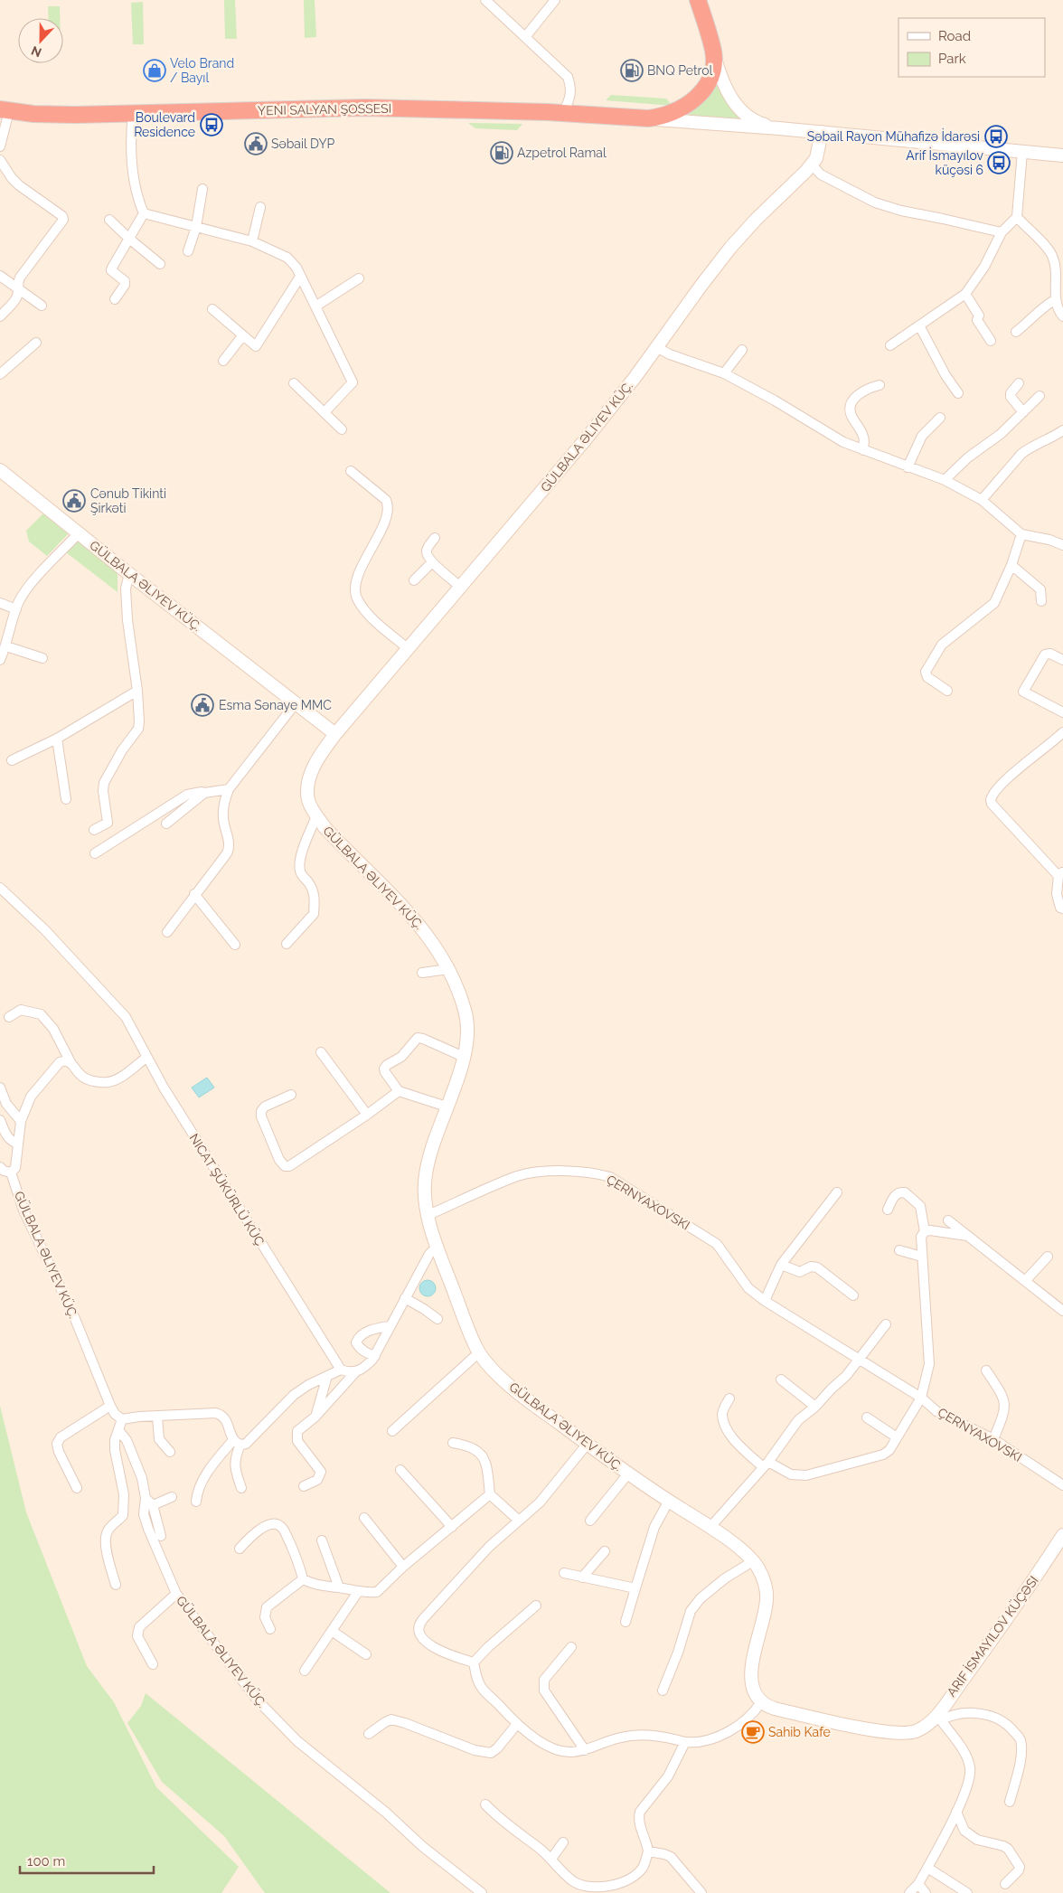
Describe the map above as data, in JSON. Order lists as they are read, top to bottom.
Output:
{
  "streets": {
    "highway": ["YENI SALYAN ŞOSSESI"],
    "street": ["GÜLBALA ƏLIYEV KÜÇ.", "NICAT ŞÜKÜRLÜ KÜÇ", "ÇERNYAXOVSKI"]
  },
  "crossings": [
    ["GÜLBALA ƏLIYEV KÜÇ.", "ÇERNYAXOVSKI"]
  ],
  "places": {
    "shop": ["Velo Brand / Bayıl"],
    "fuel station": ["BNQ Petrol", "Azpetrol Ramal"],
    "bus stop": ["Boulevard Residence", "Səbail Rayon Mühafizə İdarəsi", "Arif İsmayılov küçəsi 6"],
    "public building": ["Səbail DYP", "Cənub Tikinti Şirkəti", "Esma Sənaye MMC"],
    "cafe": ["Sahib Kafe"]
  },
  "legend": ["Road", "Park"],
  "scale_bar": "100 m",
  "north": "bottom"
}
